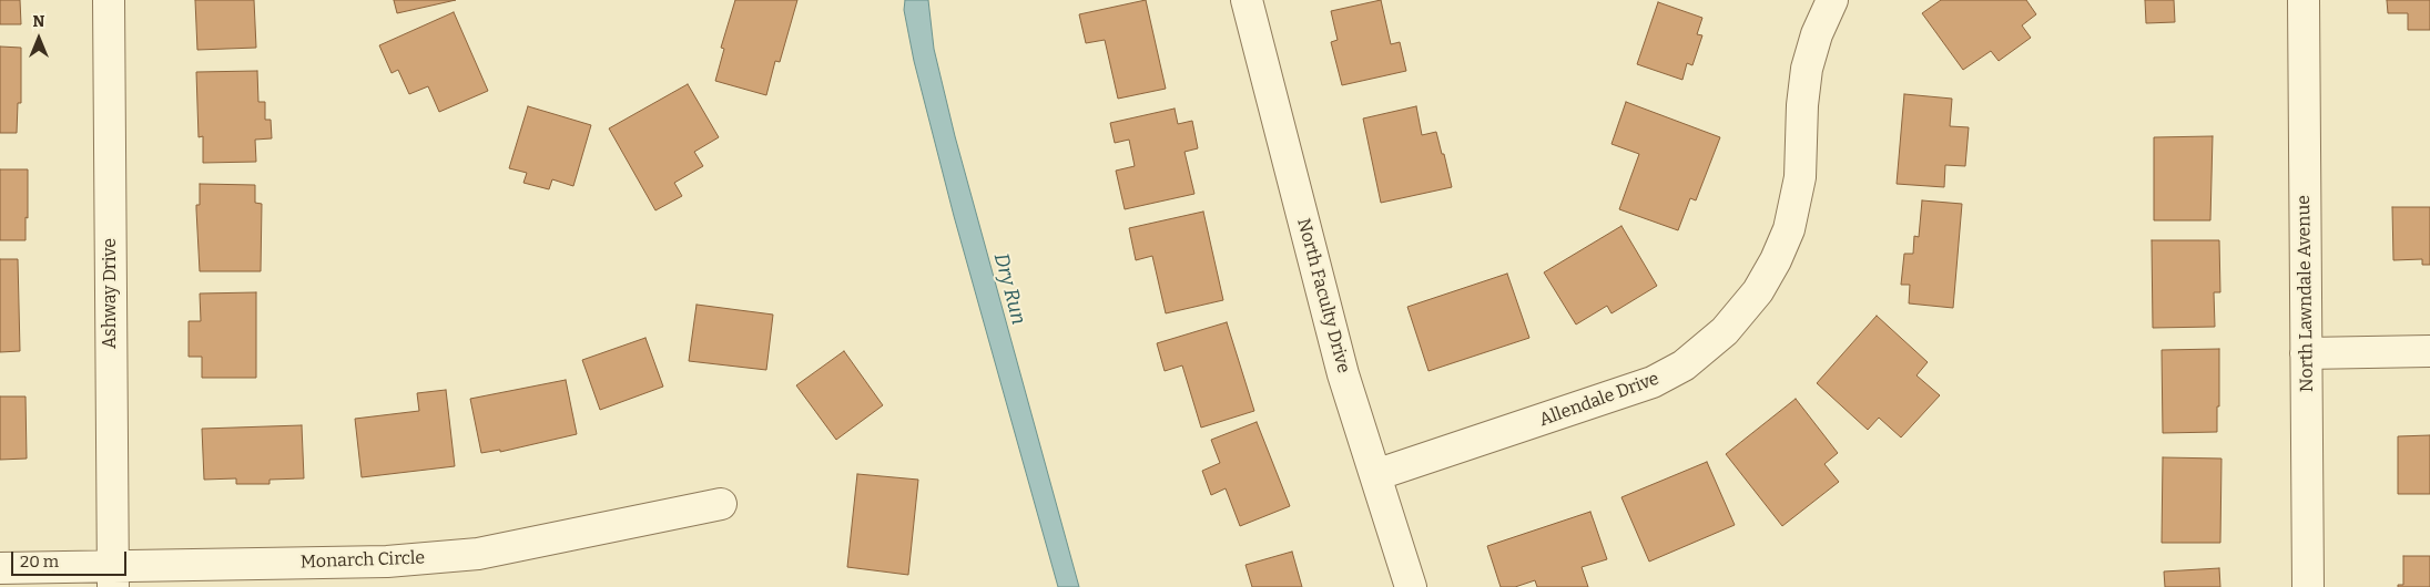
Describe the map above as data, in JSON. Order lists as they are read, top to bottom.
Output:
{
  "streets": {
    "street": [
      "Ashway Drive",
      "North Lawndale Avenue",
      "North Faculty Drive",
      "Allendale Drive",
      "Monarch Circle"
    ]
  },
  "crossings": [
    ["Ashway Drive", "Monarch Circle"],
    ["North Faculty Drive", "Allendale Drive"]
  ],
  "water": ["Dry Run"],
  "scale_bar": "20 m",
  "north": "top"
}
